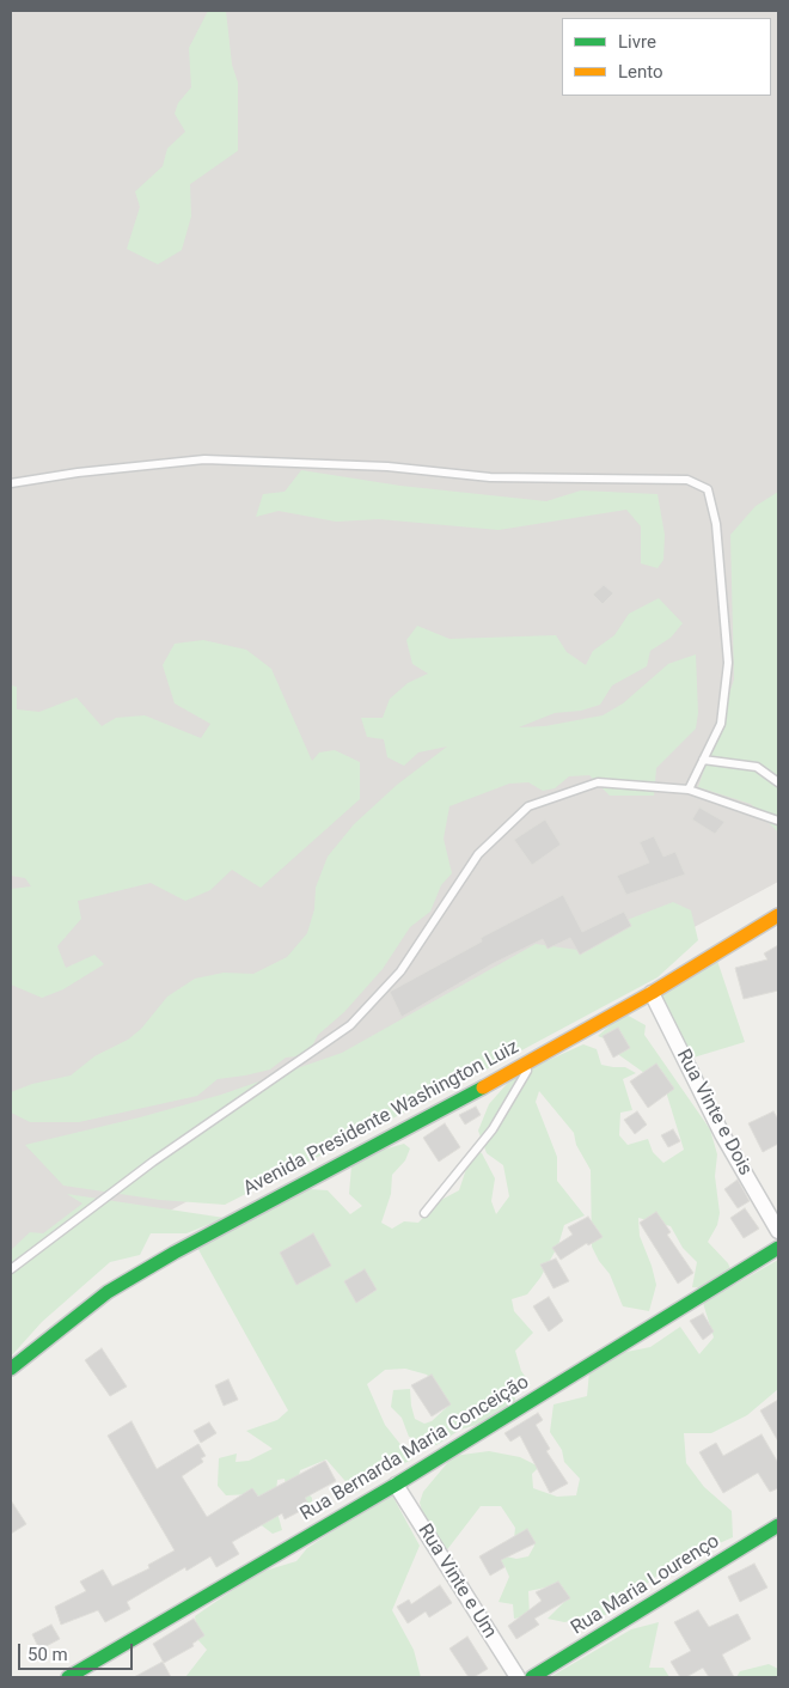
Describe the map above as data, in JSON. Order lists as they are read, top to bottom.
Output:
{
  "streets": {
    "street": [
      "Rua Vinte e Dois",
      "Avenida Presidente Washington Luiz",
      "Rua Bernarda Maria Conceição",
      "Rua Vinte e Um",
      "Rua Maria Lourenço"
    ]
  },
  "crossings": [
    ["Rua Vinte e Dois", "Avenida Presidente Washington Luiz"],
    ["Rua Bernarda Maria Conceição", "Rua Vinte e Um"]
  ],
  "legend": ["Livre", "Lento"],
  "scale_bar": "50 m"
}
